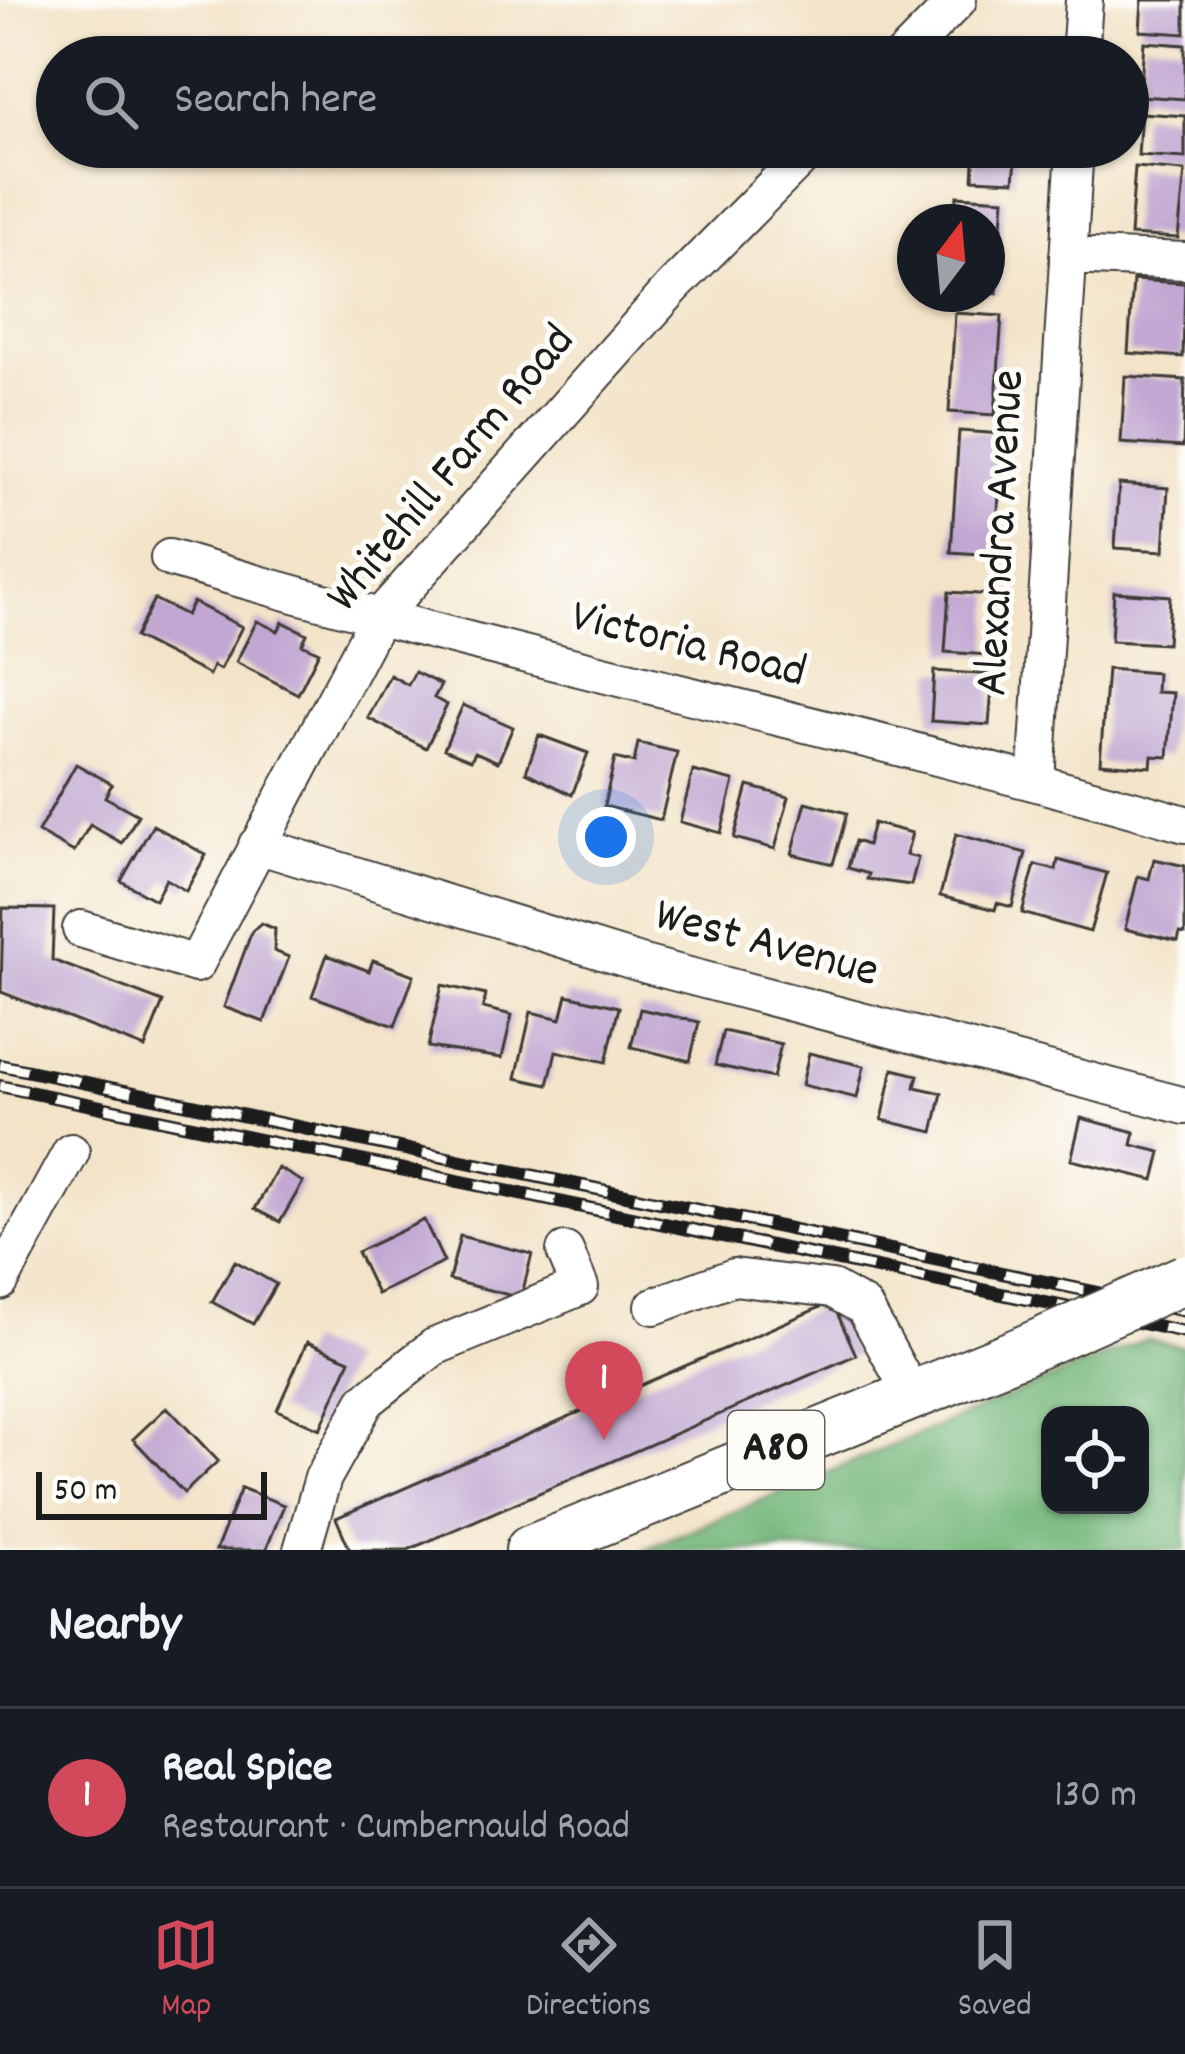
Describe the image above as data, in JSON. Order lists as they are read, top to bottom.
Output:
{
  "streets": {
    "main road": ["A80"],
    "street": [
      "Whitehill Farm Road",
      "Alexandra Avenue",
      "Victoria Road",
      "West Avenue"
    ]
  },
  "crossings": [
    ["Whitehill Farm Road", "Victoria Road"],
    ["Whitehill Farm Road", "West Avenue"],
    ["Alexandra Avenue", "Victoria Road"]
  ],
  "scale_bar": "50 m",
  "north": "top",
  "page": {
    "search": "Search here",
    "pins": "1",
    "scale": "50 m",
    "heading": "Nearby",
    "list": [
      {
        "mark": "1",
        "name": "Real Spice",
        "note": "Restaurant · Cumbernauld Road",
        "value": "130 m"
      }
    ],
    "nav": ["Map", "Directions", "Saved"]
  }
}
